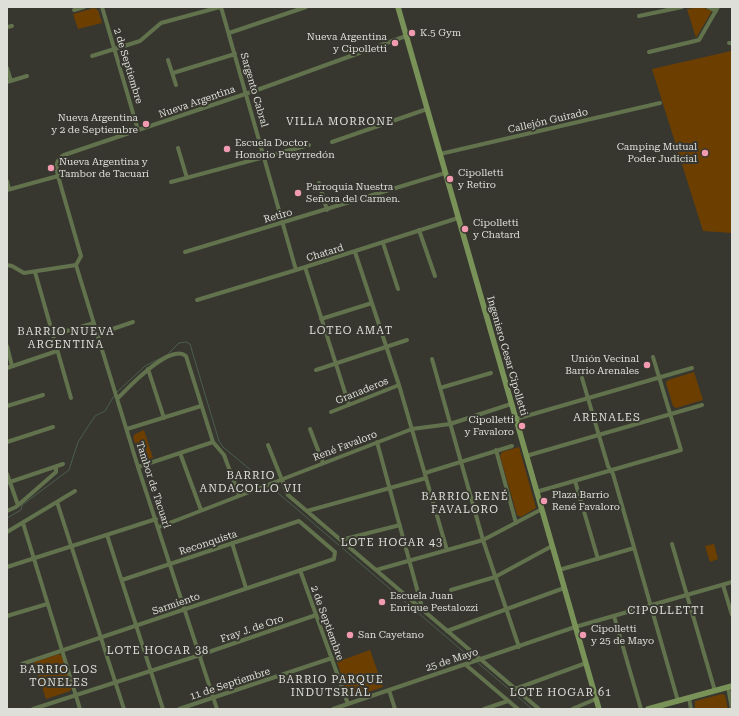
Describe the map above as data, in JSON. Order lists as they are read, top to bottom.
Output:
{
  "streets": {
    "street": [
      "2 de Septiembre",
      "Sargento Cabral",
      "Nueva Argentina",
      "Callejón Guirado",
      "Retiro",
      "Chatard",
      "Ingeniero Cesar Cipolletti",
      "Granaderos",
      "René Favaloro",
      "Tambor de Tacuarí",
      "Reconquista",
      "Sarmiento",
      "Fray J. de Oro",
      "25 de Mayo",
      "11 de Septiembre"
    ]
  },
  "crossings": [
    ["2 de Septiembre", "Nueva Argentina"],
    ["2 de Septiembre", "Sarmiento"],
    ["2 de Septiembre", "Fray J. de Oro"],
    ["2 de Septiembre", "25 de Mayo"],
    ["2 de Septiembre", "11 de Septiembre"],
    ["Sargento Cabral", "Nueva Argentina"],
    ["Sargento Cabral", "Retiro"],
    ["Sargento Cabral", "Chatard"],
    ["Nueva Argentina", "Ingeniero Cesar Cipolletti"],
    ["Callejón Guirado", "Ingeniero Cesar Cipolletti"],
    ["Retiro", "Ingeniero Cesar Cipolletti"],
    ["Chatard", "Ingeniero Cesar Cipolletti"],
    ["Ingeniero Cesar Cipolletti", "René Favaloro"],
    ["Ingeniero Cesar Cipolletti", "25 de Mayo"],
    ["René Favaloro", "Tambor de Tacuarí"],
    ["Tambor de Tacuarí", "Reconquista"],
    ["Tambor de Tacuarí", "Sarmiento"],
    ["Tambor de Tacuarí", "Fray J. de Oro"],
    ["Tambor de Tacuarí", "11 de Septiembre"],
    ["Reconquista", "Sarmiento"]
  ],
  "districts": [
    "VILLA MORRONE",
    "LOTEO AMAT",
    "BARRIO NUEVA ARGENTINA",
    "ARENALES",
    "BARRIO ANDACOLLO VII",
    "BARRIO RENÉ FAVALORO",
    "LOTE HOGAR 43",
    "CIPOLLETTI",
    "LOTE HOGAR 38",
    "BARRIO LOS TONELES",
    "BARRIO PARQUE INDUTSRIAL",
    "LOTE HOGAR 61"
  ],
  "places": [
    "K.5 Gym",
    "Nueva Argentina y Cipolletti",
    "Nueva Argentina y 2 de Septiembre",
    "Escuela Doctor Honorio Pueyrredón",
    "Camping Mutual Poder Judicial",
    "Nueva Argentina y Tambor de Tacuarí",
    "Cipolletti y Retiro",
    "Parroquia Nuestra Señora del Carmen.",
    "Cipolletti y Chatard",
    "Unión Vecinal Barrio Arenales",
    "Cipolletti y Favaloro",
    "Plaza Barrio René Favaloro",
    "Escuela Juan Enrique Pestalozzi",
    "San Cayetano",
    "Cipolletti y 25 de Mayo"
  ]
}
